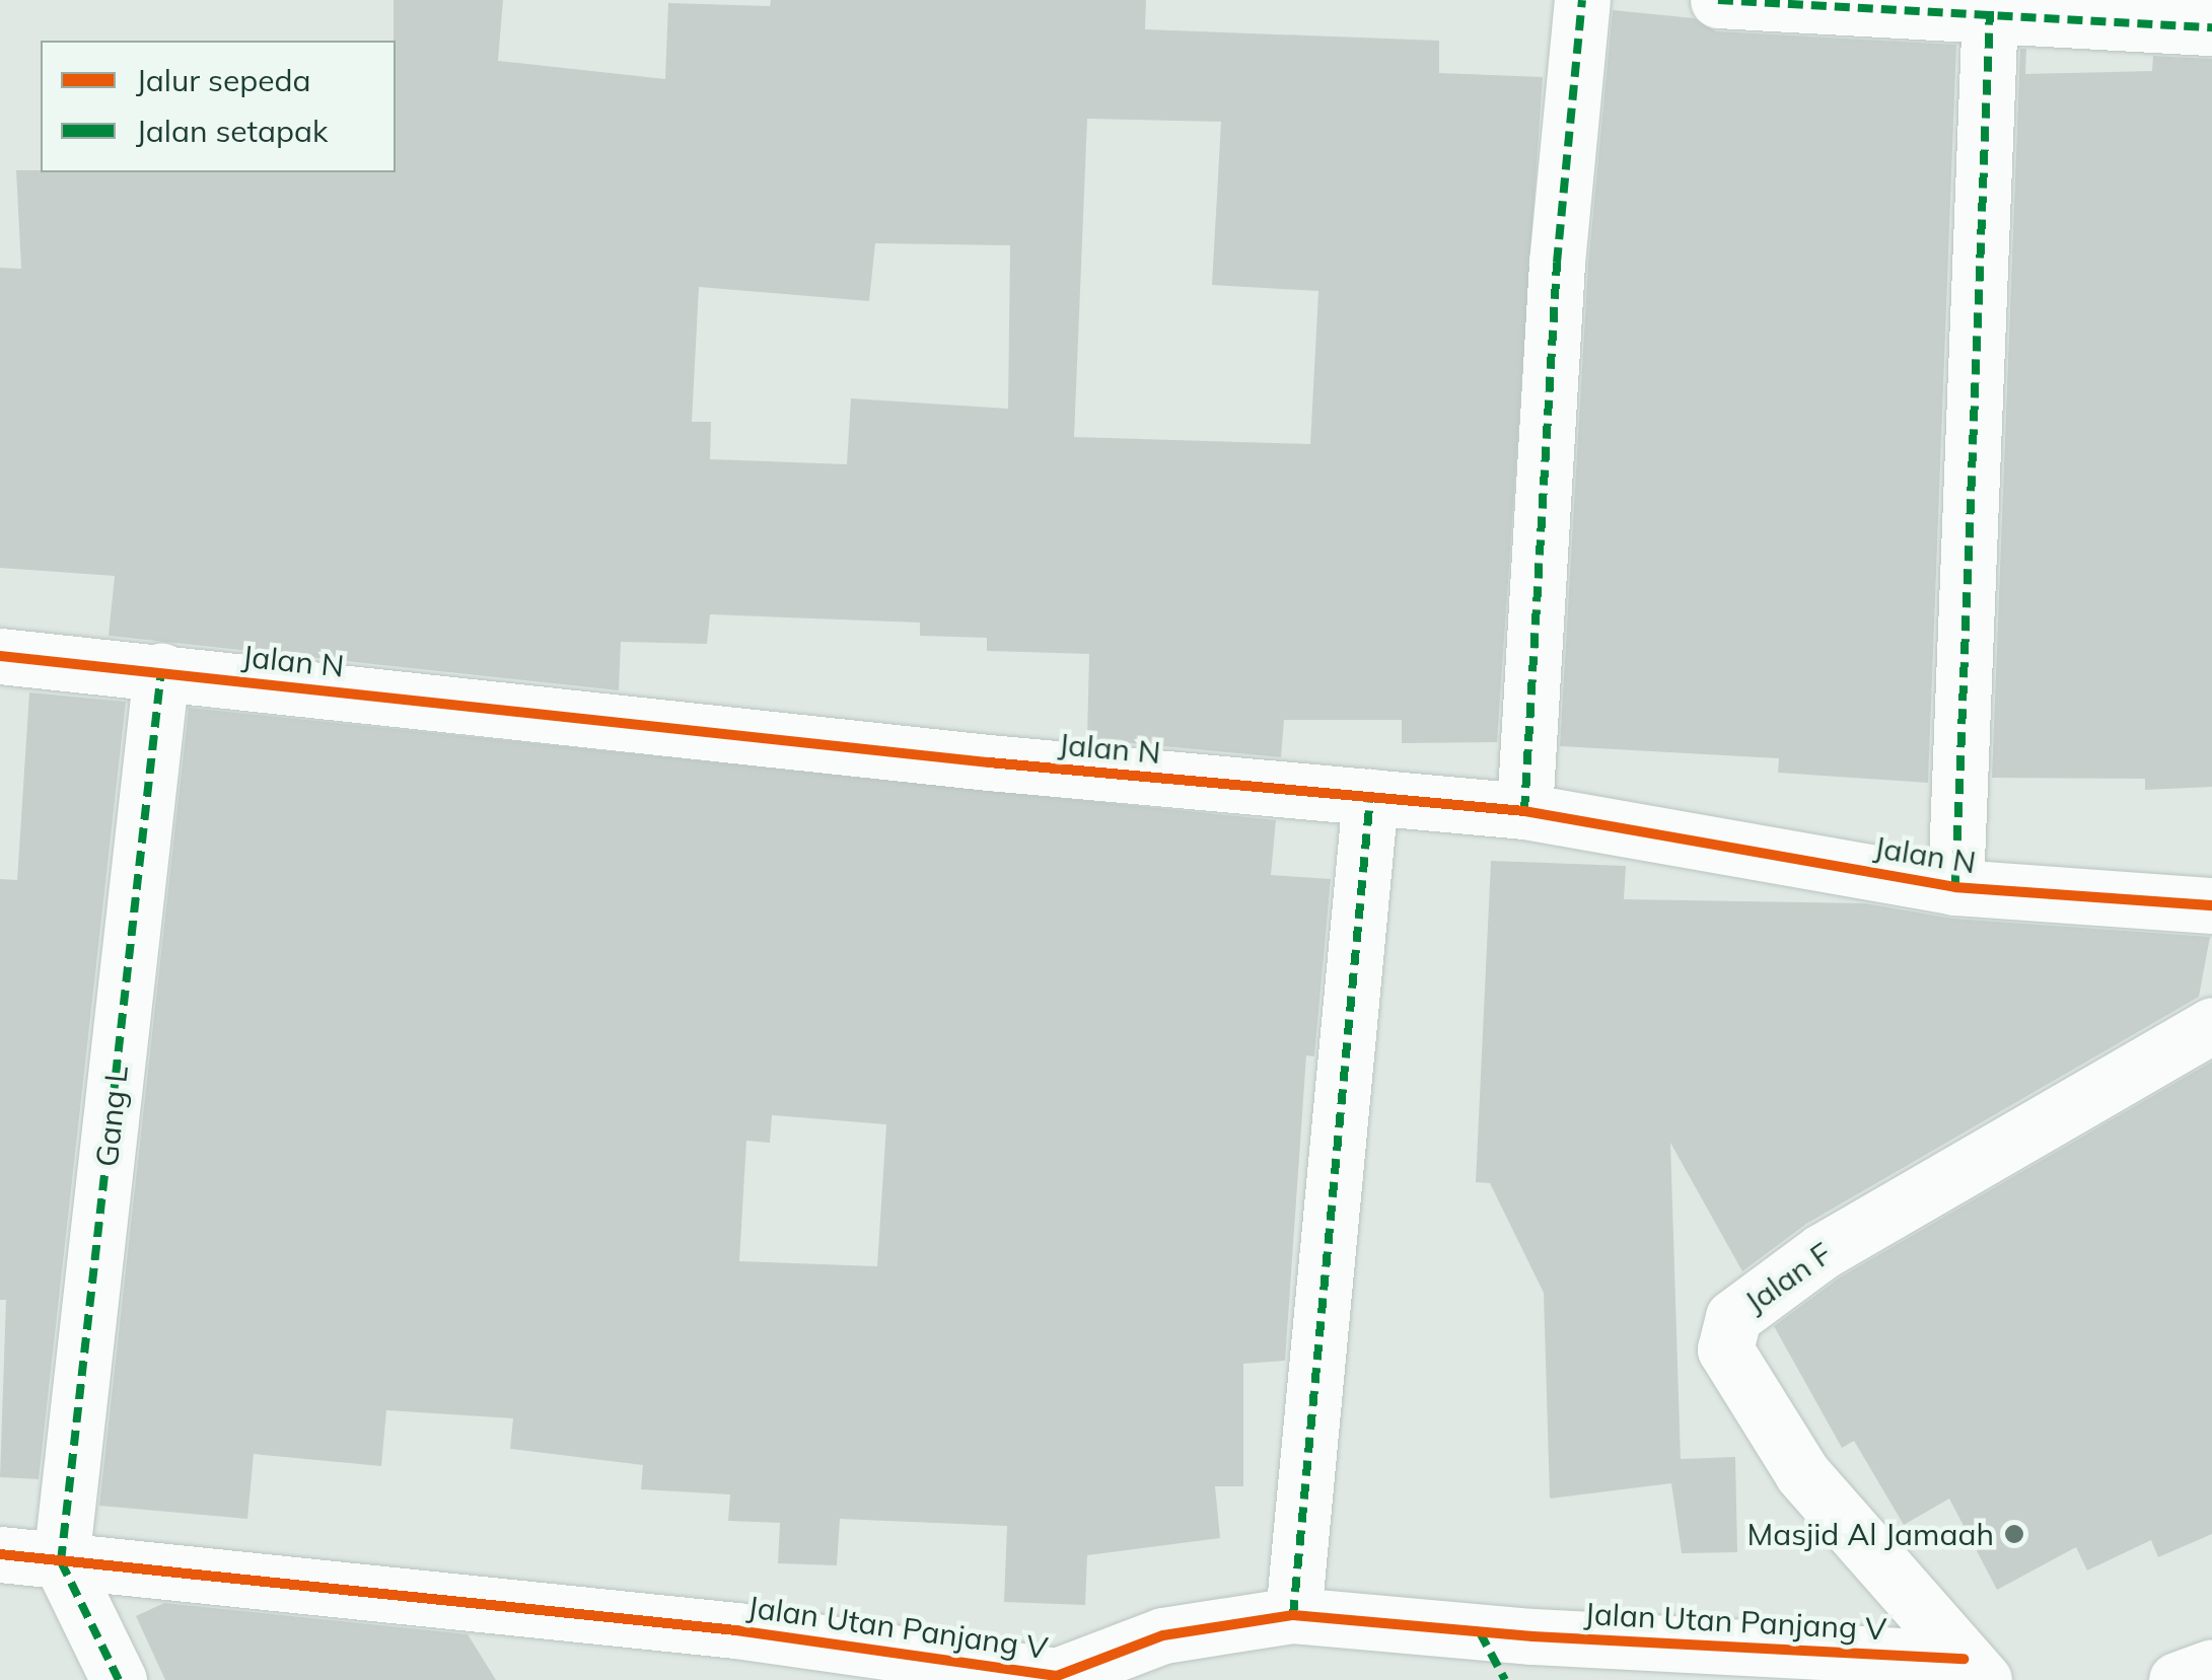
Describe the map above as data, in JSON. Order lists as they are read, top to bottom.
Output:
{
  "streets": {
    "street": [
      "Jalan N",
      "Gang L",
      "Jalan F",
      "Jalan Utan Panjang V"
    ]
  },
  "crossings": [
    ["Jalan N", "Gang L"],
    ["Gang L", "Jalan Utan Panjang V"],
    ["Jalan F", "Jalan Utan Panjang V"]
  ],
  "places": ["Masjid Al Jamaah"],
  "legend": ["Jalur sepeda", "Jalan setapak"]
}
